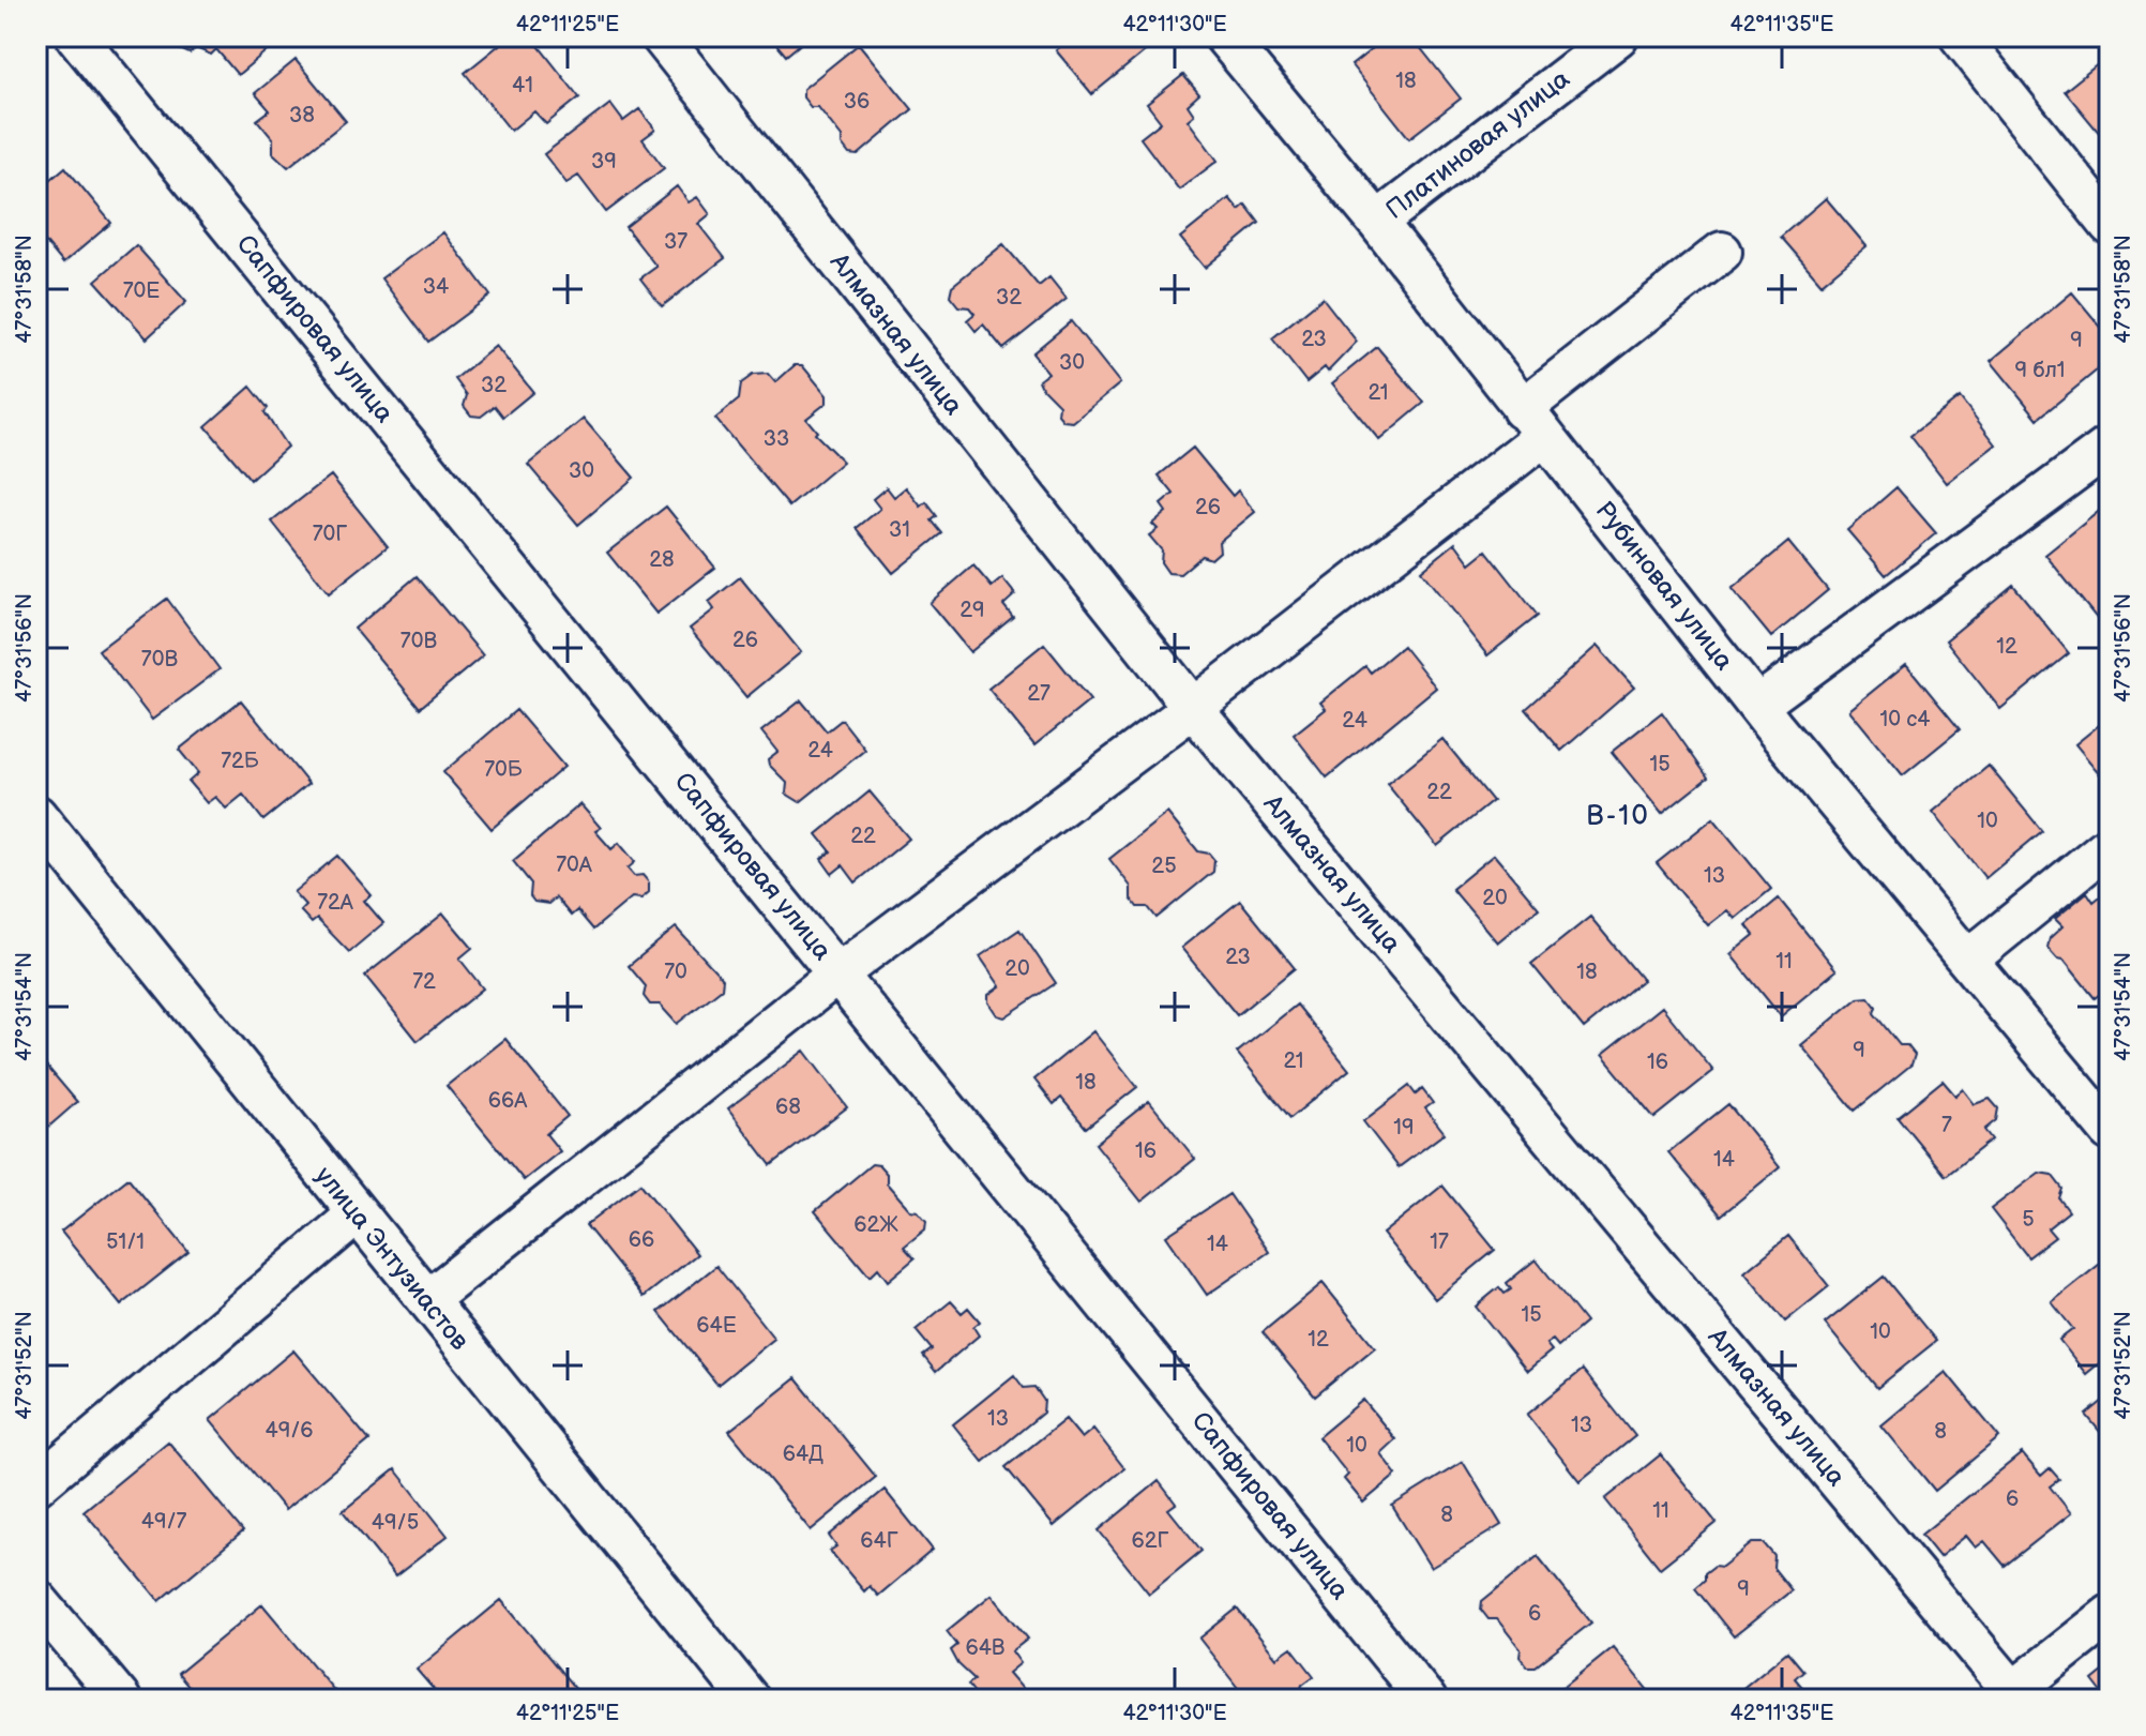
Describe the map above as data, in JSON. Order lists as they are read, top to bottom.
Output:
{
  "streets": {
    "street": [
      "Платиновая улица",
      "Сапфировая улица",
      "Алмазная улица",
      "Рубиновая улица",
      "улица Энтузиастов"
    ]
  },
  "crossings": [
    ["Платиновая улица", "Рубиновая улица"]
  ],
  "districts": ["В-10"],
  "house_numbers": [
    "18",
    "41",
    "36",
    "38",
    "39",
    "37",
    "34",
    "70Е",
    "32",
    "23",
    "9",
    "30",
    "9 бл1",
    "32",
    "21",
    "33",
    "30",
    "26",
    "31",
    "70Г",
    "28",
    "29",
    "26",
    "70В",
    "12",
    "70В",
    "27",
    "10 с4",
    "24",
    "24",
    "72Б",
    "15",
    "70Б",
    "22",
    "10",
    "22",
    "70А",
    "25",
    "13",
    "20",
    "72А",
    "23",
    "11",
    "20",
    "70",
    "18",
    "72",
    "9",
    "21",
    "16",
    "18",
    "66А",
    "68",
    "7",
    "19",
    "16",
    "14",
    "5",
    "62Ж",
    "66",
    "51/1",
    "17",
    "14",
    "15",
    "64Е",
    "10",
    "12",
    "13",
    "13",
    "49/6",
    "8",
    "10",
    "64Д",
    "6",
    "11",
    "8",
    "49/7",
    "49/5",
    "64Г",
    "62Г",
    "9",
    "6",
    "64В"
  ],
  "coordinates": [
    "42°11'25\"E",
    "42°11'30\"E",
    "42°11'35\"E",
    "47°31'58\"N",
    "47°31'56\"N",
    "47°31'54\"N",
    "47°31'52\"N"
  ]
}
